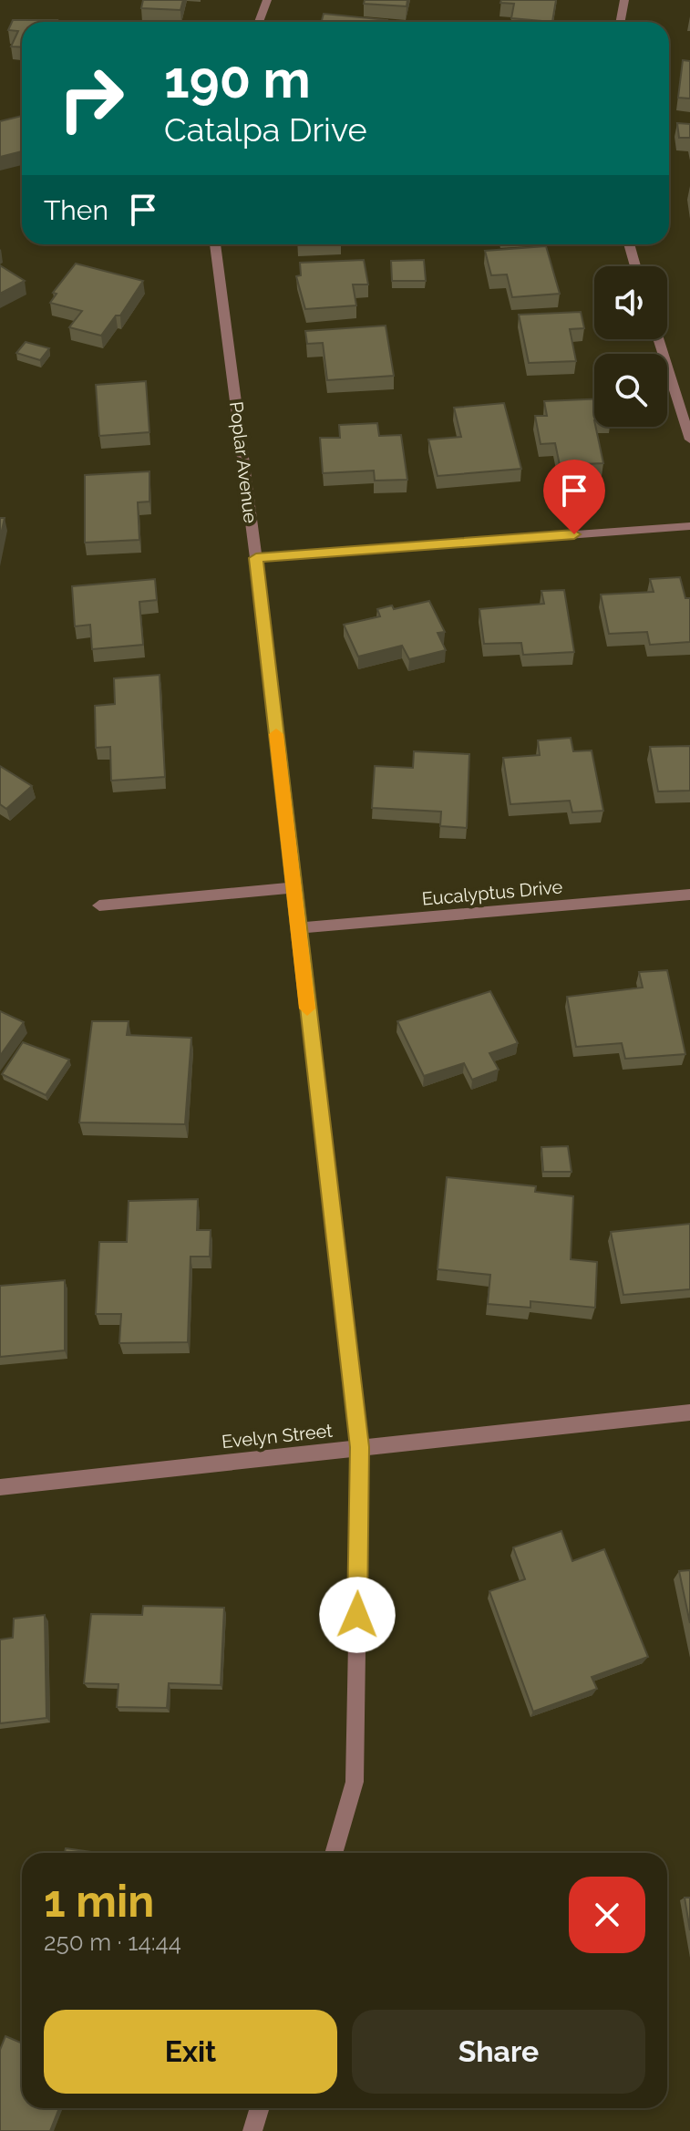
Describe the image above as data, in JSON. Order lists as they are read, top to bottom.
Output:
{
  "streets": {
    "street": ["Poplar Avenue", "Eucalyptus Drive", "Evelyn Street"]
  },
  "crossings": [
    ["Poplar Avenue", "Eucalyptus Drive"],
    ["Poplar Avenue", "Evelyn Street"]
  ],
  "page": {
    "turn": ["190 m", "Catalpa Drive"],
    "then": "Then",
    "heading": ["1 min", "250 m · 14:44"],
    "buttons": ["Exit", "Share"]
  }
}
